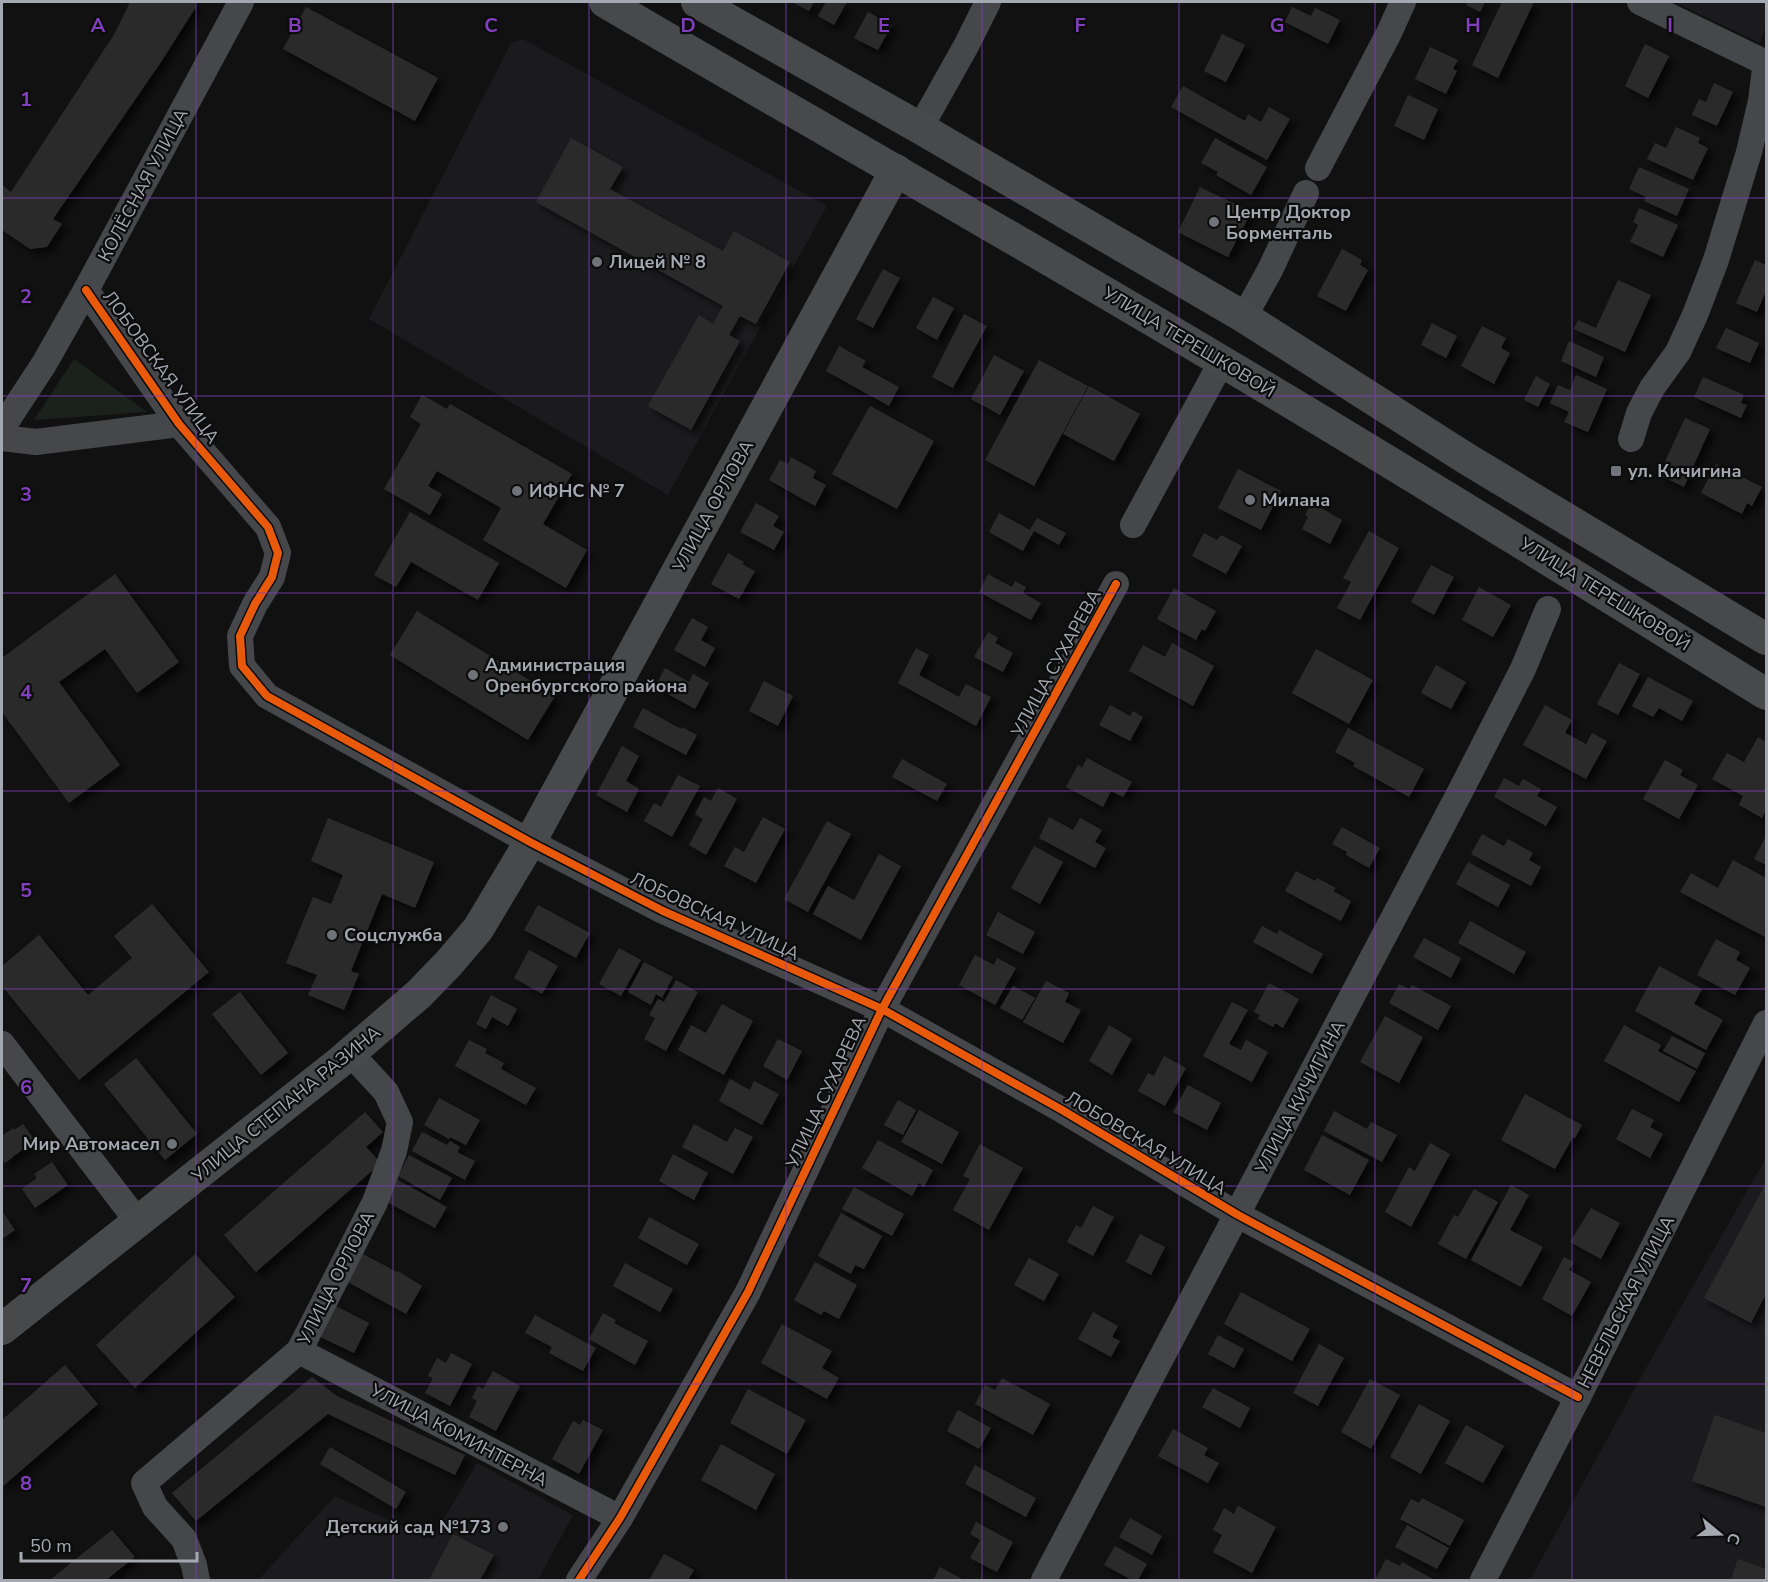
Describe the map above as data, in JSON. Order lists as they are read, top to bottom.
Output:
{
  "streets": {
    "main road": ["УЛИЦА ТЕРЕШКОВОЙ", "УЛИЦА ОРЛОВА", "УЛИЦА СТЕПАНА РАЗИНА"],
    "street": [
      "КОЛЁСНАЯ УЛИЦА",
      "ЛОБОВСКАЯ УЛИЦА",
      "УЛИЦА СУХАРЕВА",
      "УЛИЦА КИЧИГИНА",
      "НЕВЕЛЬСКАЯ УЛИЦА",
      "УЛИЦА КОМИНТЕРНА"
    ]
  },
  "crossings": [
    ["КОЛЁСНАЯ УЛИЦА", "ЛОБОВСКАЯ УЛИЦА"],
    ["УЛИЦА ТЕРЕШКОВОЙ", "УЛИЦА ОРЛОВА"],
    ["ЛОБОВСКАЯ УЛИЦА", "УЛИЦА ОРЛОВА"],
    ["ЛОБОВСКАЯ УЛИЦА", "УЛИЦА СУХАРЕВА"],
    ["ЛОБОВСКАЯ УЛИЦА", "УЛИЦА КИЧИГИНА"],
    ["ЛОБОВСКАЯ УЛИЦА", "УЛИЦА СТЕПАНА РАЗИНА"],
    ["ЛОБОВСКАЯ УЛИЦА", "НЕВЕЛЬСКАЯ УЛИЦА"],
    ["УЛИЦА ОРЛОВА", "УЛИЦА СТЕПАНА РАЗИНА"],
    ["УЛИЦА ОРЛОВА", "УЛИЦА КОМИНТЕРНА"],
    ["УЛИЦА СУХАРЕВА", "УЛИЦА КОМИНТЕРНА"]
  ],
  "places": {
    "other": [
      "Центр Доктор Борменталь",
      "Лицей № 8",
      "ИФНС № 7",
      "Милана",
      "Администрация Оренбургского района",
      "Соцслужба",
      "Мир Автомасел",
      "Детский сад №173"
    ],
    "transit": ["ул. Кичигина"]
  },
  "scale_bar": "50 m",
  "north": "right",
  "grid": {
    "columns": [
      "A",
      "B",
      "C",
      "D",
      "E",
      "F",
      "G",
      "H",
      "I"
    ],
    "rows": [
      "1",
      "2",
      "3",
      "4",
      "5",
      "6",
      "7",
      "8"
    ]
  }
}
